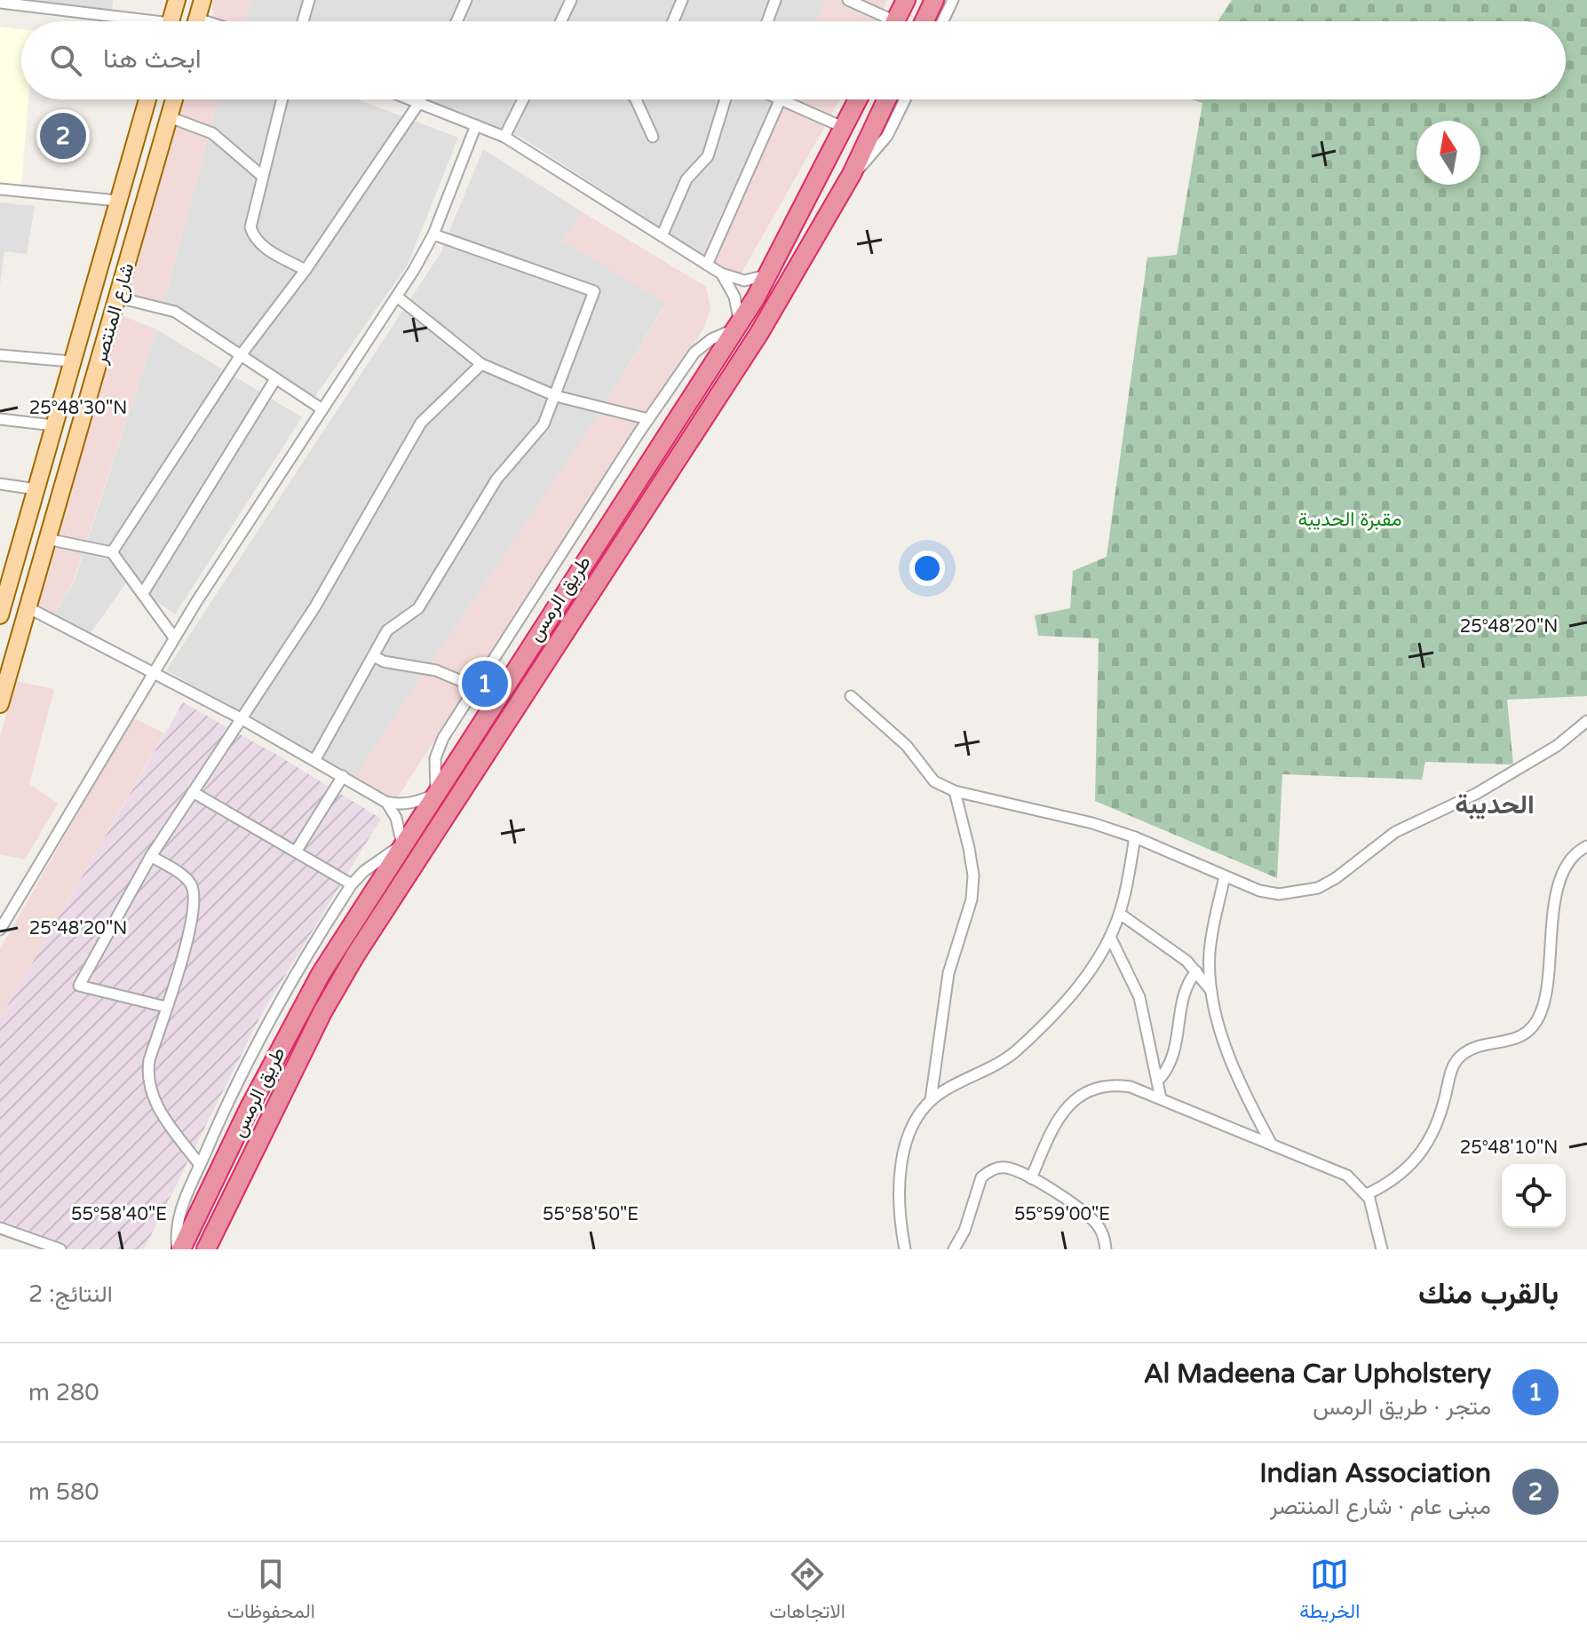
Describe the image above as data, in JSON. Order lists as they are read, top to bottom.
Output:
{
  "streets": {
    "highway": ["طريق الرمس"],
    "main road": ["شارع المنتصر"]
  },
  "districts": ["الحديبة"],
  "parks": ["مقبرة الحديبة"],
  "north": "top",
  "page": {
    "search": "ابحث هنا",
    "pins": ["2", "1"],
    "heading": ["بالقرب منك", "النتائج: 2"],
    "list": [
      {
        "mark": "1",
        "name": "Al Madeena Car Upholstery",
        "note": "متجر · طريق الرمس",
        "value": "280 m"
      },
      {
        "mark": "2",
        "name": "Indian Association",
        "note": "مبنى عام · شارع المنتصر",
        "value": "580 m"
      }
    ],
    "nav": ["الخريطة", "الاتجاهات", "المحفوظات"]
  },
  "coordinates": [
    "25°48'30\"N",
    "25°48'20\"N",
    "25°48'10\"N",
    "55°58'40\"E",
    "55°58'50\"E",
    "55°59'00\"E"
  ]
}
